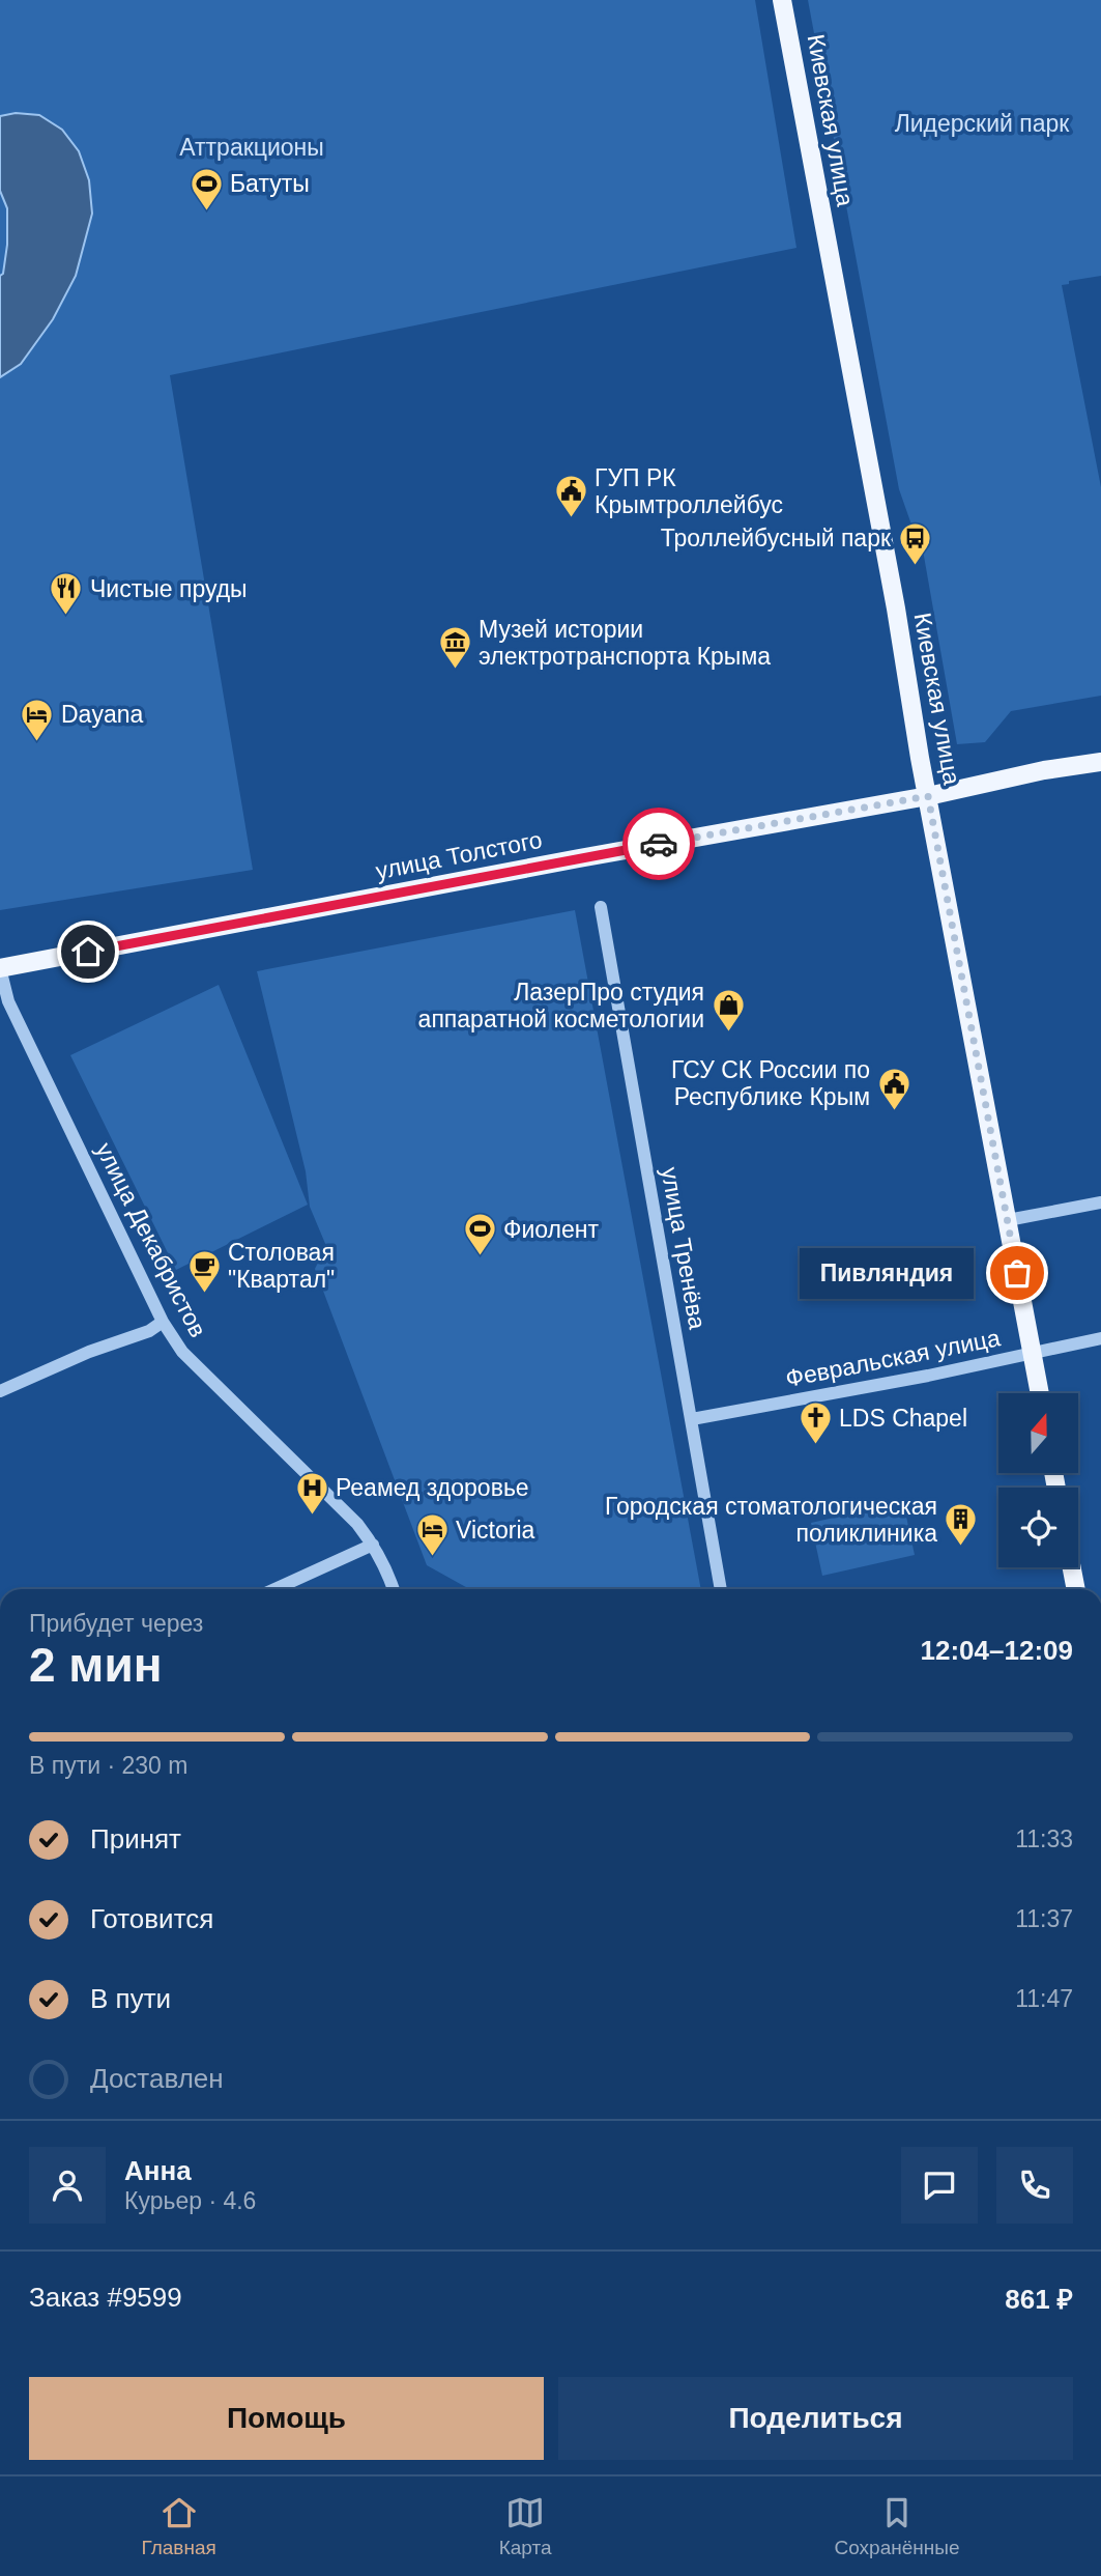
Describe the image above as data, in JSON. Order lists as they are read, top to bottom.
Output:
{
  "streets": {
    "main road": ["Киевская улица", "улица Толстого"],
    "street": ["улица Декабристов", "улица Тренёва", "Февральская улица"]
  },
  "crossings": [
    ["Киевская улица", "улица Толстого"],
    ["Киевская улица", "Февральская улица"],
    ["улица Толстого", "улица Декабристов"],
    ["улица Тренёва", "Февральская улица"]
  ],
  "parks": ["Лидерский парк", "Аттракционы"],
  "places": {
    "sports": ["Батуты", "Фиолент"],
    "public building": ["ГУП РК Крымтроллейбус", "ГСУ СК России по Республике Крым"],
    "bus stop": ["Троллейбусный парк"],
    "restaurant": ["Чистые пруды"],
    "museum": ["Музей истории электротранспорта Крыма"],
    "hotel": ["Dayana", "Victoria"],
    "shop": ["ЛазерПро студия аппаратной косметологии"],
    "other": ["Пивляндия"],
    "cafe": ["Столовая \"Квартал\""],
    "church": ["LDS Chapel"],
    "hospital": ["Реамед здоровье"],
    "building": ["Городская стоматологическая поликлиника"]
  },
  "north": "top",
  "page": {
    "bubble": "Пивляндия",
    "heading": ["2 мин", "Прибудет через", "12:04–12:09"],
    "panel": [
      "Анна",
      "Курьер · 4.6",
      "Заказ #9599",
      "861 ₽"
    ],
    "bar": "В пути · 230 m",
    "list": [
      ["Принят", "11:33"],
      ["Готовится", "11:37"],
      ["В пути", "11:47"],
      "Доставлен"
    ],
    "buttons": ["Помощь", "Поделиться"],
    "tabs": ["Главная", "Карта", "Сохранённые"]
  }
}
